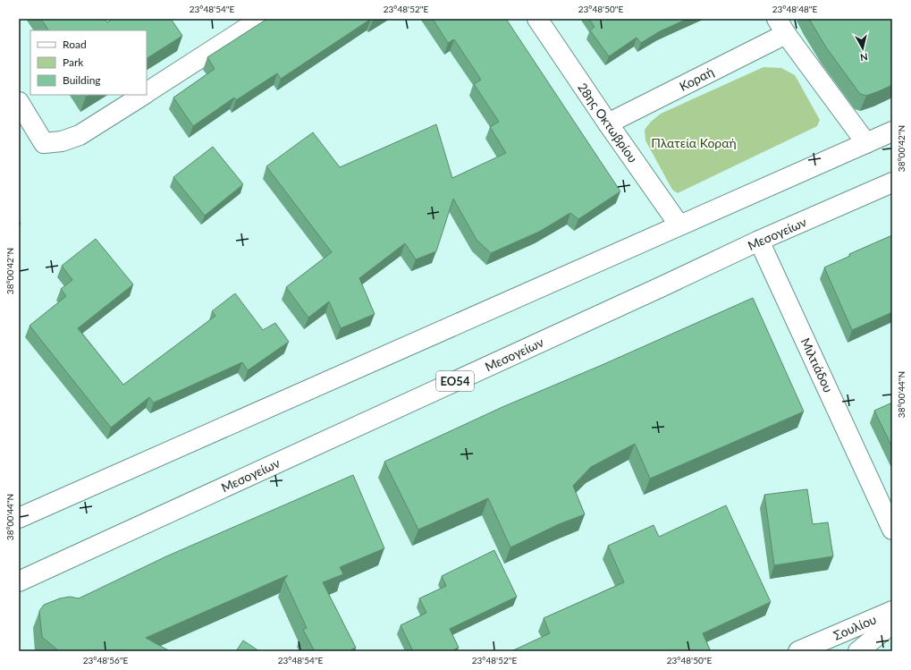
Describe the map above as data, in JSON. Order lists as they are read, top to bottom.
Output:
{
  "streets": {
    "main road": [
      "Κοραή",
      "28ης Οκτωβρίου",
      "Μεσογείων",
      "Μιλτιάδου",
      "ΕΟ54",
      "Σουλίου"
    ]
  },
  "crossings": [
    ["Κοραή", "28ης Οκτωβρίου"],
    ["Μεσογείων", "Μιλτιάδου"]
  ],
  "parks": ["Πλατεία Κοραή"],
  "legend": ["Road", "Park", "Building"],
  "north": "bottom",
  "coordinates": [
    "23°48'54\"E",
    "23°48'52\"E",
    "23°48'50\"E",
    "23°48'48\"E",
    "38°00'42\"N",
    "38°00'44\"N",
    "23°48'56\"E"
  ]
}
